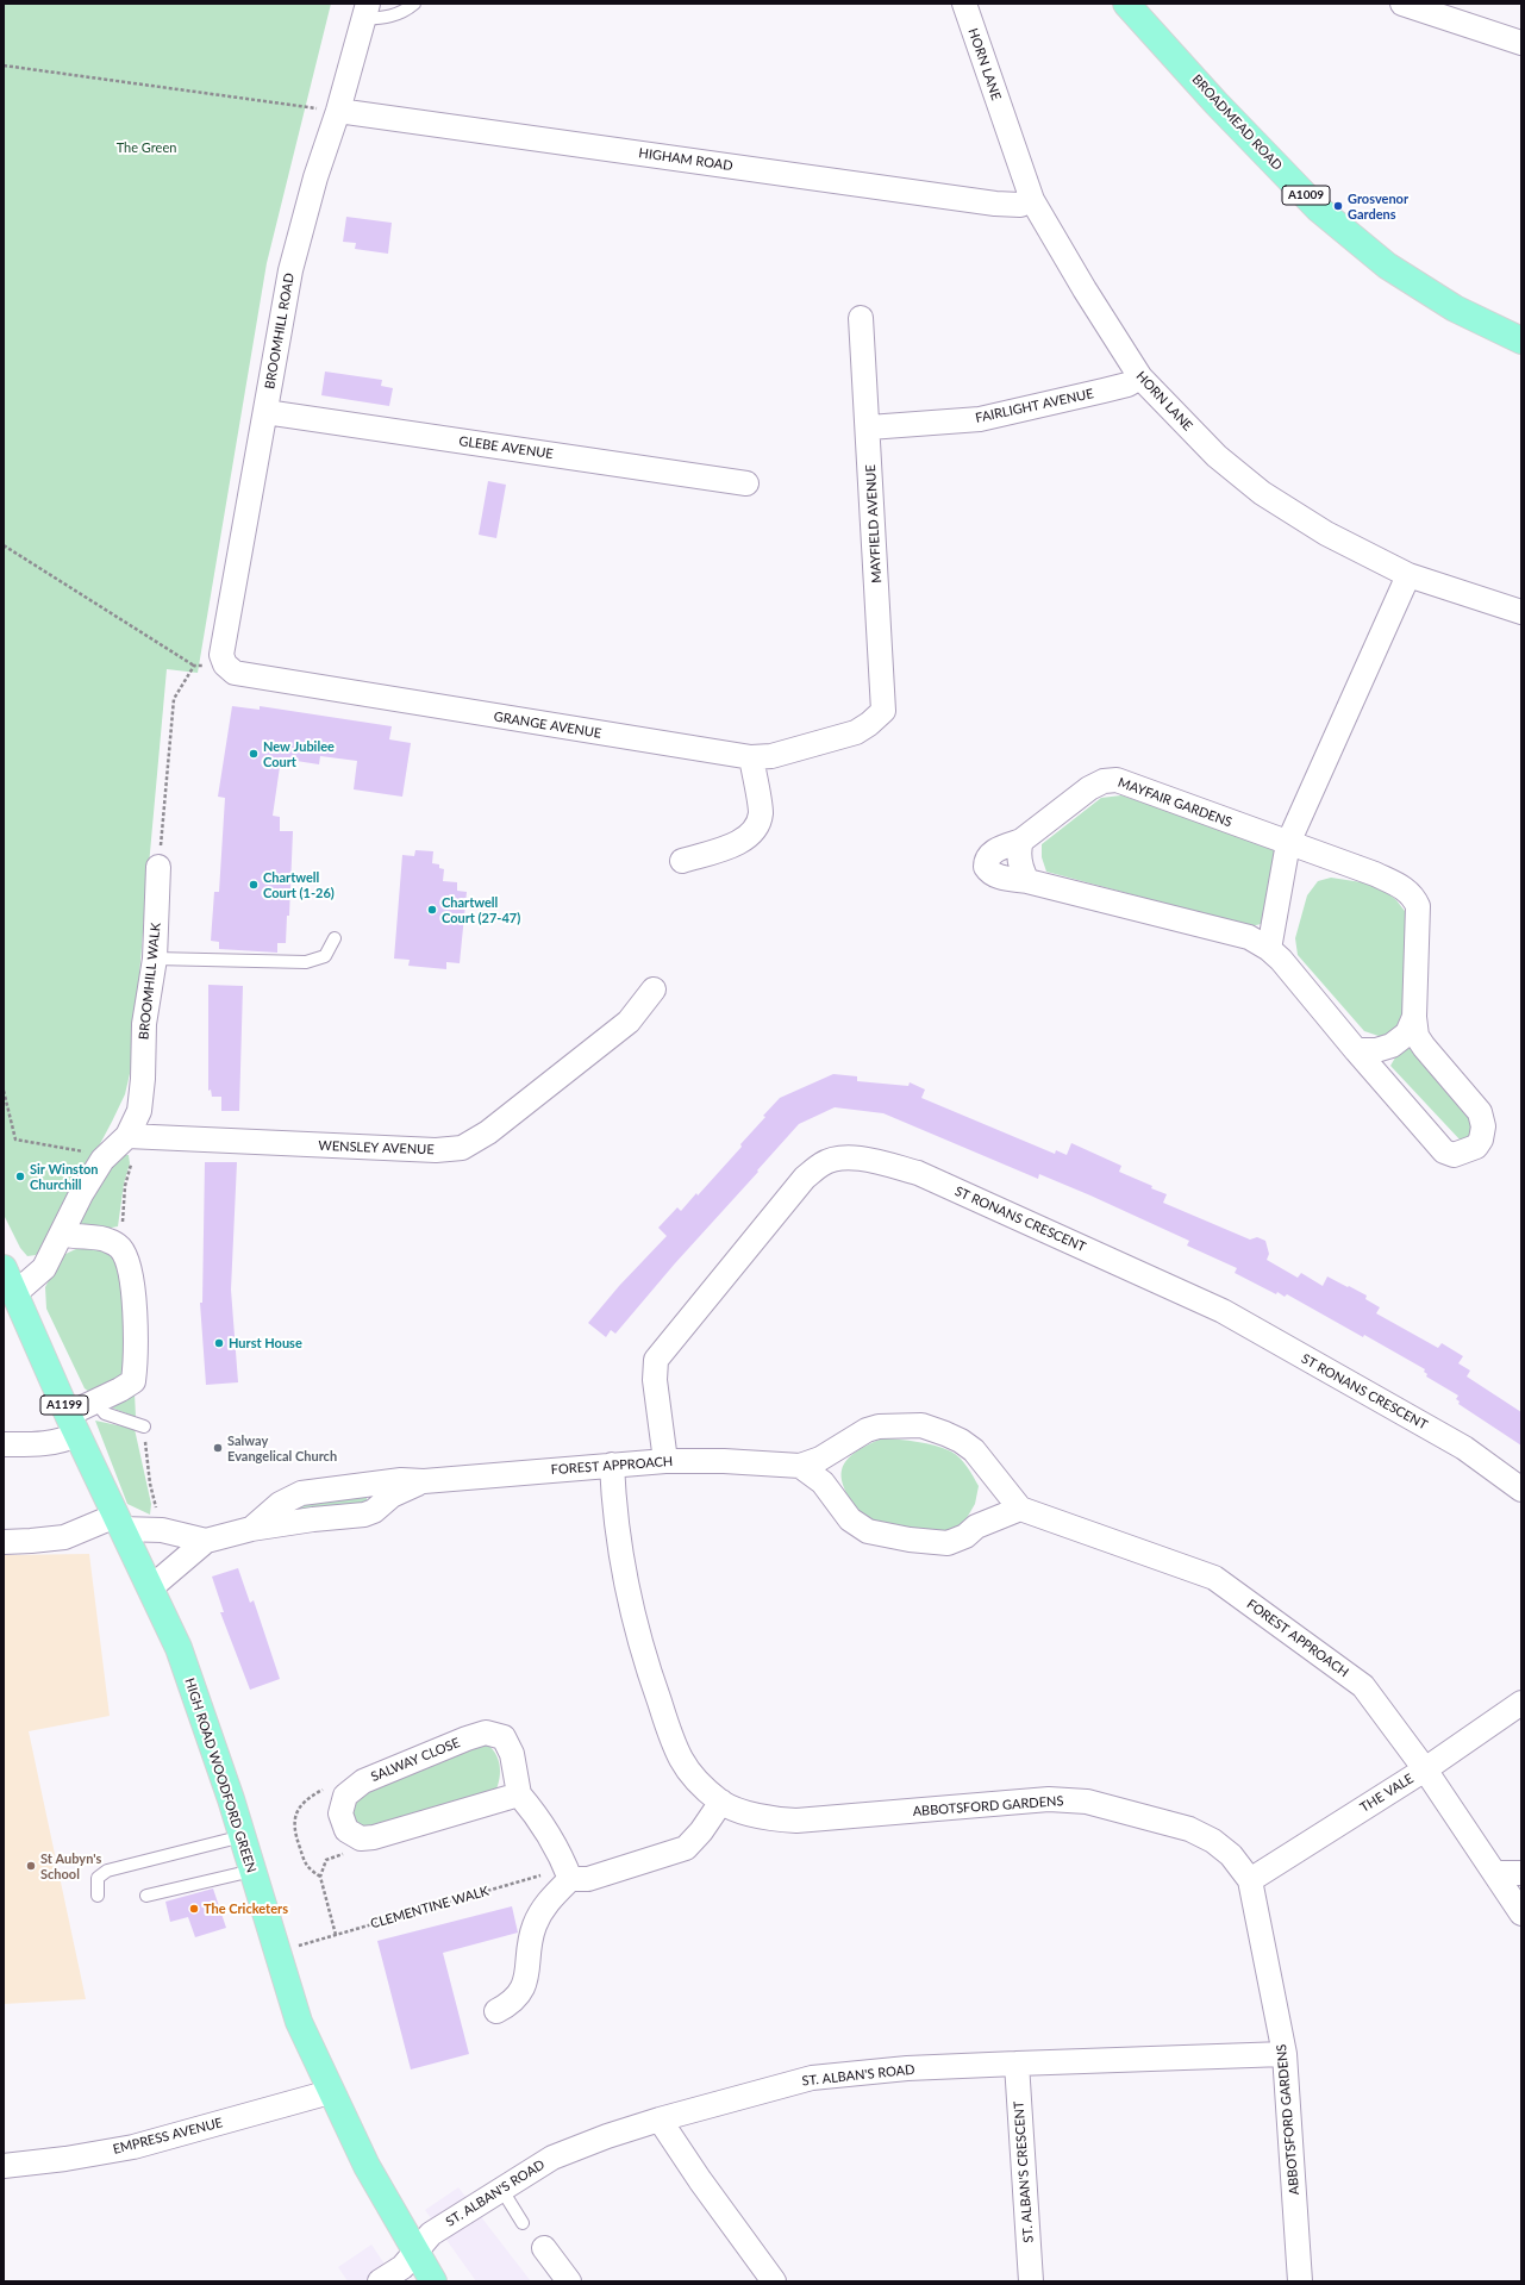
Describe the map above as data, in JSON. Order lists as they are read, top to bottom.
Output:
{
  "streets": {
    "main road": [
      "BROADMEAD ROAD",
      "A1009",
      "A1199",
      "HIGH ROAD WOODFORD GREEN"
    ],
    "street": [
      "HORN LANE",
      "HIGHAM ROAD",
      "BROOMHILL ROAD",
      "FAIRLIGHT AVENUE",
      "GLEBE AVENUE",
      "MAYFIELD AVENUE",
      "GRANGE AVENUE",
      "MAYFAIR GARDENS",
      "BROOMHILL WALK",
      "WENSLEY AVENUE",
      "ST RONANS CRESCENT",
      "FOREST APPROACH",
      "SALWAY CLOSE",
      "THE VALE",
      "ABBOTSFORD GARDENS",
      "ST. ALBAN'S ROAD",
      "EMPRESS AVENUE",
      "ST. ALBAN'S CRESCENT"
    ],
    "path": ["CLEMENTINE WALK"]
  },
  "crossings": [
    ["HORN LANE", "HIGHAM ROAD"],
    ["HORN LANE", "FAIRLIGHT AVENUE"],
    ["HIGHAM ROAD", "BROOMHILL ROAD"],
    ["BROOMHILL ROAD", "GLEBE AVENUE"],
    ["BROOMHILL ROAD", "GRANGE AVENUE"],
    ["FAIRLIGHT AVENUE", "MAYFIELD AVENUE"],
    ["MAYFIELD AVENUE", "GRANGE AVENUE"],
    ["BROOMHILL WALK", "WENSLEY AVENUE"],
    ["BROOMHILL WALK", "HIGH ROAD WOODFORD GREEN"],
    ["ST RONANS CRESCENT", "FOREST APPROACH"],
    ["FOREST APPROACH", "HIGH ROAD WOODFORD GREEN"],
    ["FOREST APPROACH", "THE VALE"],
    ["FOREST APPROACH", "ABBOTSFORD GARDENS"],
    ["SALWAY CLOSE", "CLEMENTINE WALK"],
    ["HIGH ROAD WOODFORD GREEN", "ST. ALBAN'S ROAD"],
    ["HIGH ROAD WOODFORD GREEN", "EMPRESS AVENUE"],
    ["THE VALE", "ABBOTSFORD GARDENS"],
    ["ABBOTSFORD GARDENS", "ST. ALBAN'S ROAD"],
    ["ST. ALBAN'S ROAD", "ST. ALBAN'S CRESCENT"]
  ],
  "parks": ["The Green"],
  "places": [
    "Grosvenor Gardens",
    "New Jubilee Court",
    "Chartwell Court (1-26)",
    "Chartwell Court (27-47)",
    "Sir Winston Churchill",
    "Hurst House",
    "Salway Evangelical Church",
    "St Aubyn's School",
    "The Cricketers"
  ]
}
